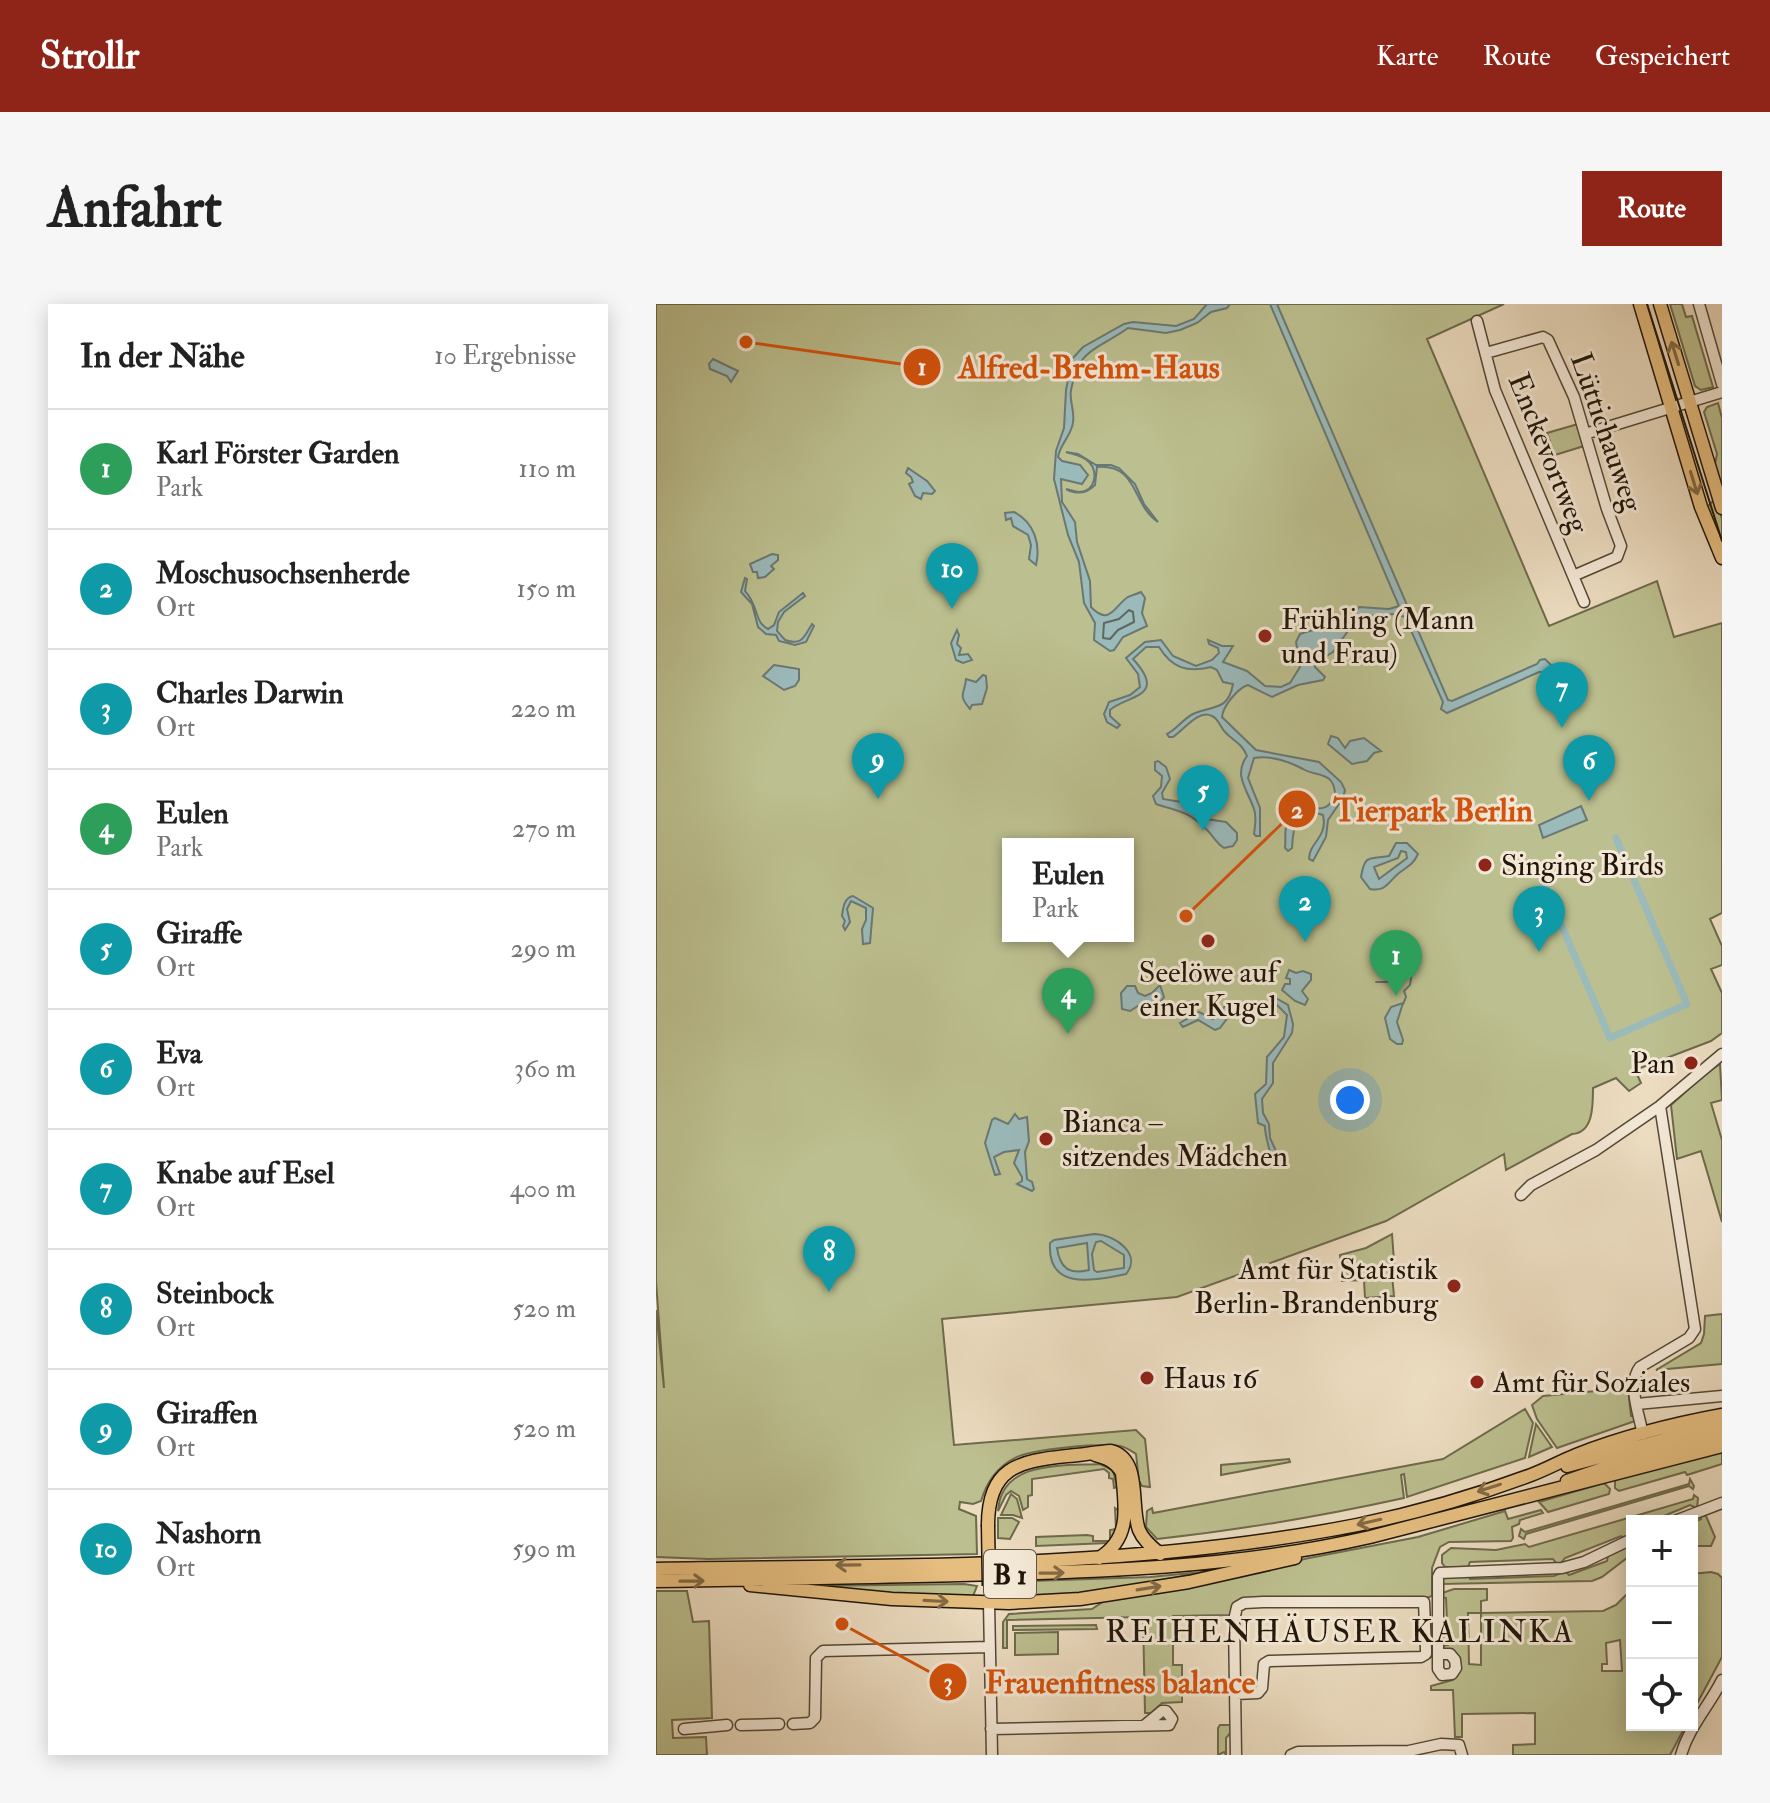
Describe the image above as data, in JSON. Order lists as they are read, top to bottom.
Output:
{
  "streets": {
    "main road": ["B 1"],
    "street": ["Lüttichauweg", "Enckevortweg"]
  },
  "crossings": [
    ["Lüttichauweg", "Enckevortweg"]
  ],
  "districts": ["REIHENHÄUSER KALINKA"],
  "places": [
    "Alfred-Brehm-Haus",
    "Frühling (Mann und Frau)",
    "Singing Birds",
    "Tierpark Berlin",
    "Seelöwe auf einer Kugel",
    "Pan",
    "Bianca – sitzendes Mädchen",
    "Amt für Statistik Berlin-Brandenburg",
    "Haus 16",
    "Amt für Soziales",
    "Frauenfitness balance"
  ],
  "page": {
    "header": "Strollr",
    "nav": ["Karte", "Route", "Gespeichert"],
    "buttons": "Route",
    "title": "Anfahrt",
    "heading": ["In der Nähe", "10 Ergebnisse"],
    "list": [
      {
        "mark": "1",
        "name": "Karl Förster Garden",
        "note": "Park",
        "value": "110 m"
      },
      {
        "mark": "2",
        "name": "Moschusochsenherde",
        "note": "Ort",
        "value": "150 m"
      },
      {
        "mark": "3",
        "name": "Charles Darwin",
        "note": "Ort",
        "value": "220 m"
      },
      {
        "mark": "4",
        "name": "Eulen",
        "note": "Park",
        "value": "270 m"
      },
      {
        "mark": "5",
        "name": "Giraffe",
        "note": "Ort",
        "value": "290 m"
      },
      {
        "mark": "6",
        "name": "Eva",
        "note": "Ort",
        "value": "360 m"
      },
      {
        "mark": "7",
        "name": "Knabe auf Esel",
        "note": "Ort",
        "value": "400 m"
      },
      {
        "mark": "8",
        "name": "Steinbock",
        "note": "Ort",
        "value": "520 m"
      },
      {
        "mark": "9",
        "name": "Giraffen",
        "note": "Ort",
        "value": "520 m"
      },
      {
        "mark": "10",
        "name": "Nashorn",
        "note": "Ort",
        "value": "590 m"
      }
    ],
    "pins": [
      "10",
      "7",
      "9",
      "6",
      "5",
      "2",
      "3",
      "1",
      "4",
      "8"
    ],
    "popup": ["Eulen", "Park"],
    "map_buttons": ["+", "−"]
  }
}
